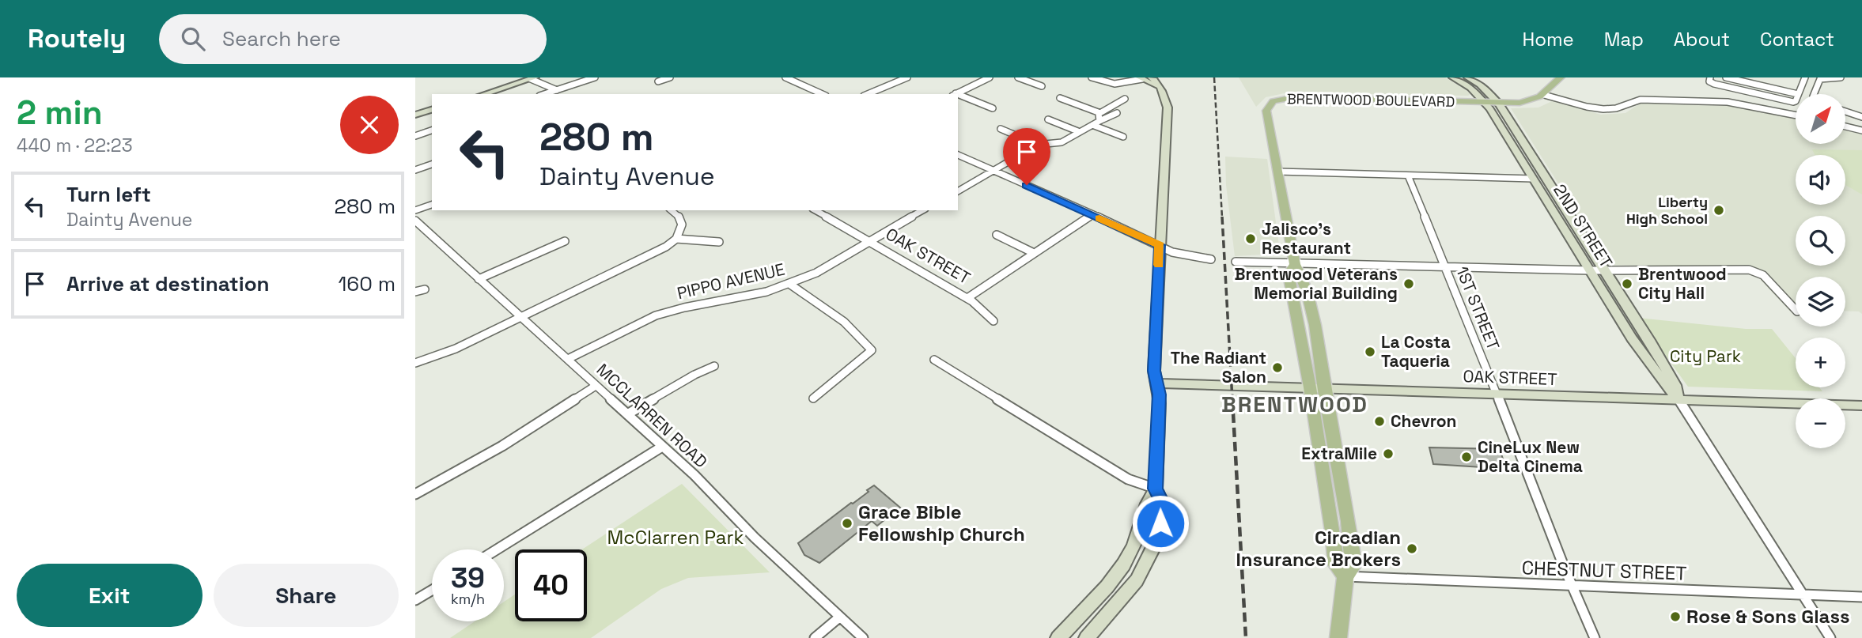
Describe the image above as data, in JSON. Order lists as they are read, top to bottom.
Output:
{
  "streets": {
    "main road": ["BRENTWOOD BOULEVARD"],
    "street": [
      "2ND STREET",
      "OAK STREET",
      "PIPPO AVENUE",
      "1ST STREET",
      "MCCLARREN ROAD",
      "CHESTNUT STREET"
    ]
  },
  "crossings": [
    ["BRENTWOOD BOULEVARD", "2ND STREET"],
    ["BRENTWOOD BOULEVARD", "OAK STREET"],
    ["BRENTWOOD BOULEVARD", "CHESTNUT STREET"],
    ["2ND STREET", "OAK STREET"],
    ["2ND STREET", "CHESTNUT STREET"],
    ["OAK STREET", "PIPPO AVENUE"],
    ["OAK STREET", "1ST STREET"],
    ["PIPPO AVENUE", "MCCLARREN ROAD"],
    ["1ST STREET", "CHESTNUT STREET"]
  ],
  "districts": ["BRENTWOOD"],
  "parks": ["City Park", "McClarren Park"],
  "places": [
    "Liberty High School",
    "Jalisco's Restaurant",
    "Brentwood Veterans Memorial Building",
    "Brentwood City Hall",
    "La Costa Taqueria",
    "The Radiant Salon",
    "Chevron",
    "ExtraMile",
    "CineLux New Delta Cinema",
    "Grace Bible Fellowship Church",
    "Circadian Insurance Brokers",
    "Rose & Sons Glass"
  ],
  "north": "top right",
  "page": {
    "header": "Routely",
    "search": "Search here",
    "nav": [
      "Home",
      "Map",
      "About",
      "Contact"
    ],
    "heading": ["2 min", "440 m · 22:23"],
    "map_buttons": ["+", "−"],
    "turn": ["280 m", "Dainty Avenue"],
    "list": [
      {
        "name": "Turn left",
        "note": "Dainty Avenue",
        "value": "280 m"
      },
      {
        "name": "Arrive at destination",
        "value": "160 m"
      }
    ],
    "speed": "39 km/h",
    "limit": "40",
    "buttons": ["Exit", "Share"]
  }
}
